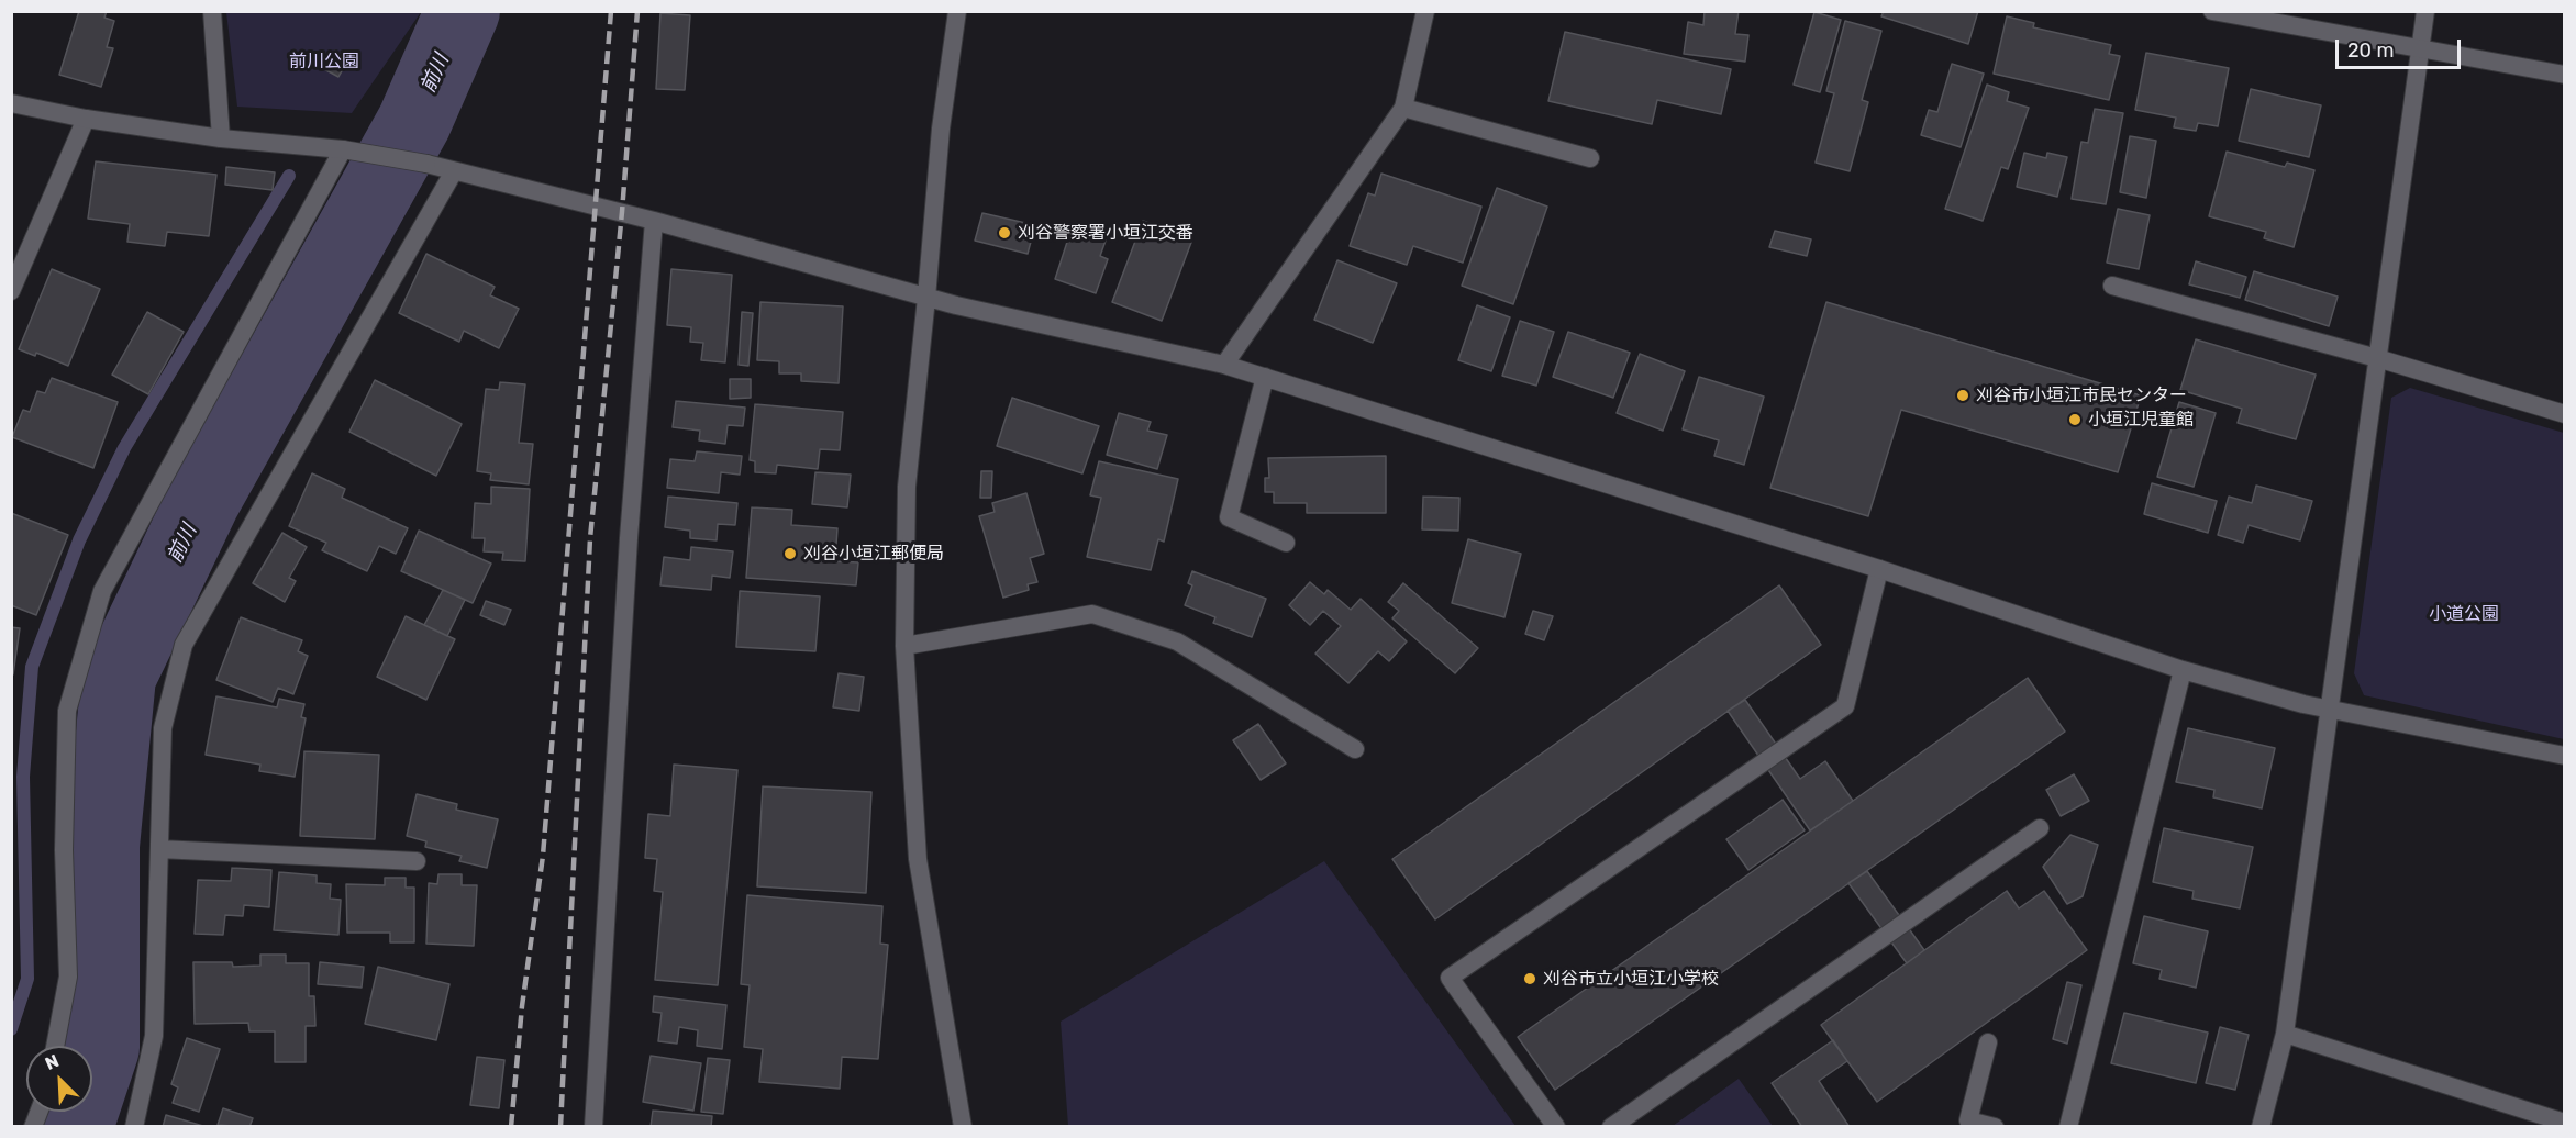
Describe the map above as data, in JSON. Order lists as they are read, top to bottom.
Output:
{
  "water": ["前川"],
  "parks": ["前川公園", "小道公園"],
  "places": [
    "刈谷警察署小垣江交番",
    "刈谷市小垣江市民センター",
    "小垣江児童館",
    "刈谷小垣江郵便局",
    "刈谷市立小垣江小学校"
  ],
  "scale_bar": "20 m",
  "north": "top left"
}
